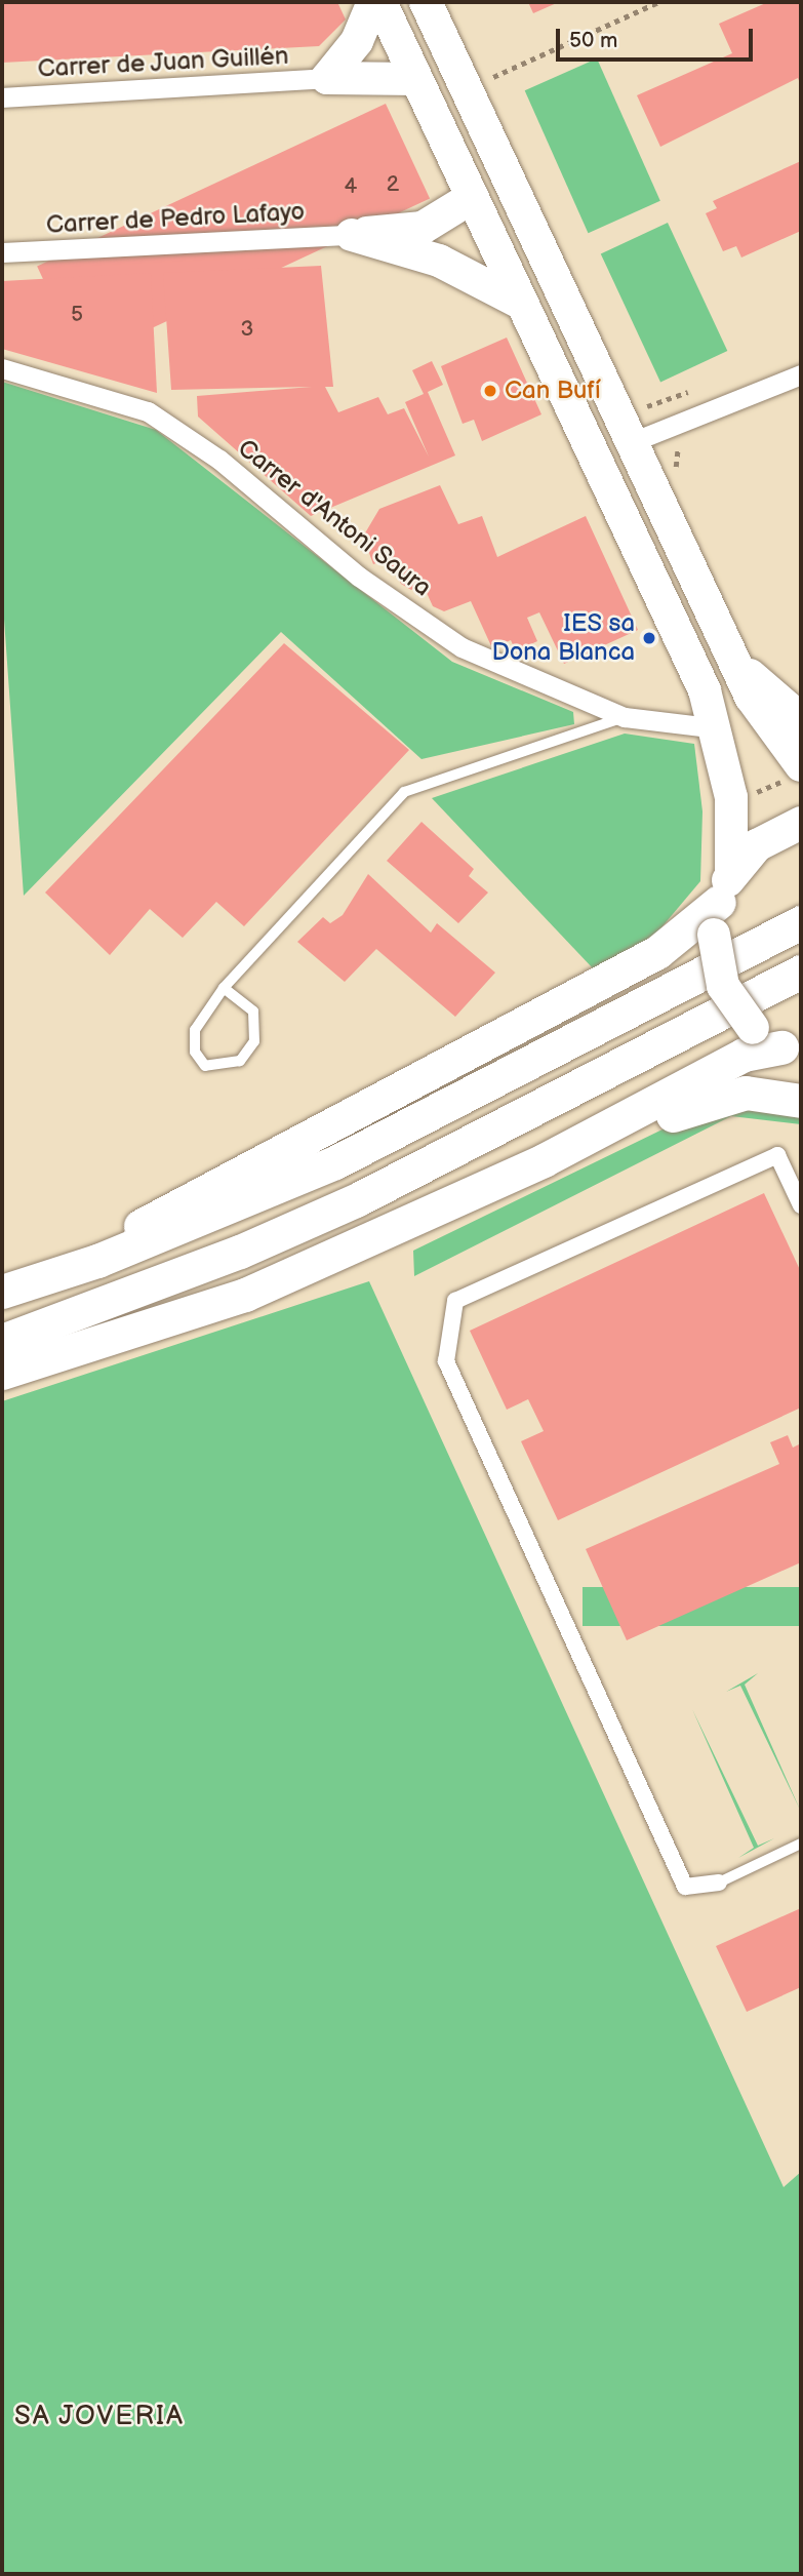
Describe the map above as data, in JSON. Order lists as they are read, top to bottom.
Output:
{
  "streets": {
    "street": ["Carrer de Juan Guillén", "Carrer de Pedro Lafayo", "Carrer d'Antoni Saura"]
  },
  "districts": ["SA JOVERIA"],
  "places": ["Can Bufí", "IES sa Dona Blanca"],
  "house_numbers": [
    "2",
    "4",
    "5",
    "3"
  ],
  "scale_bar": "50 m"
}
